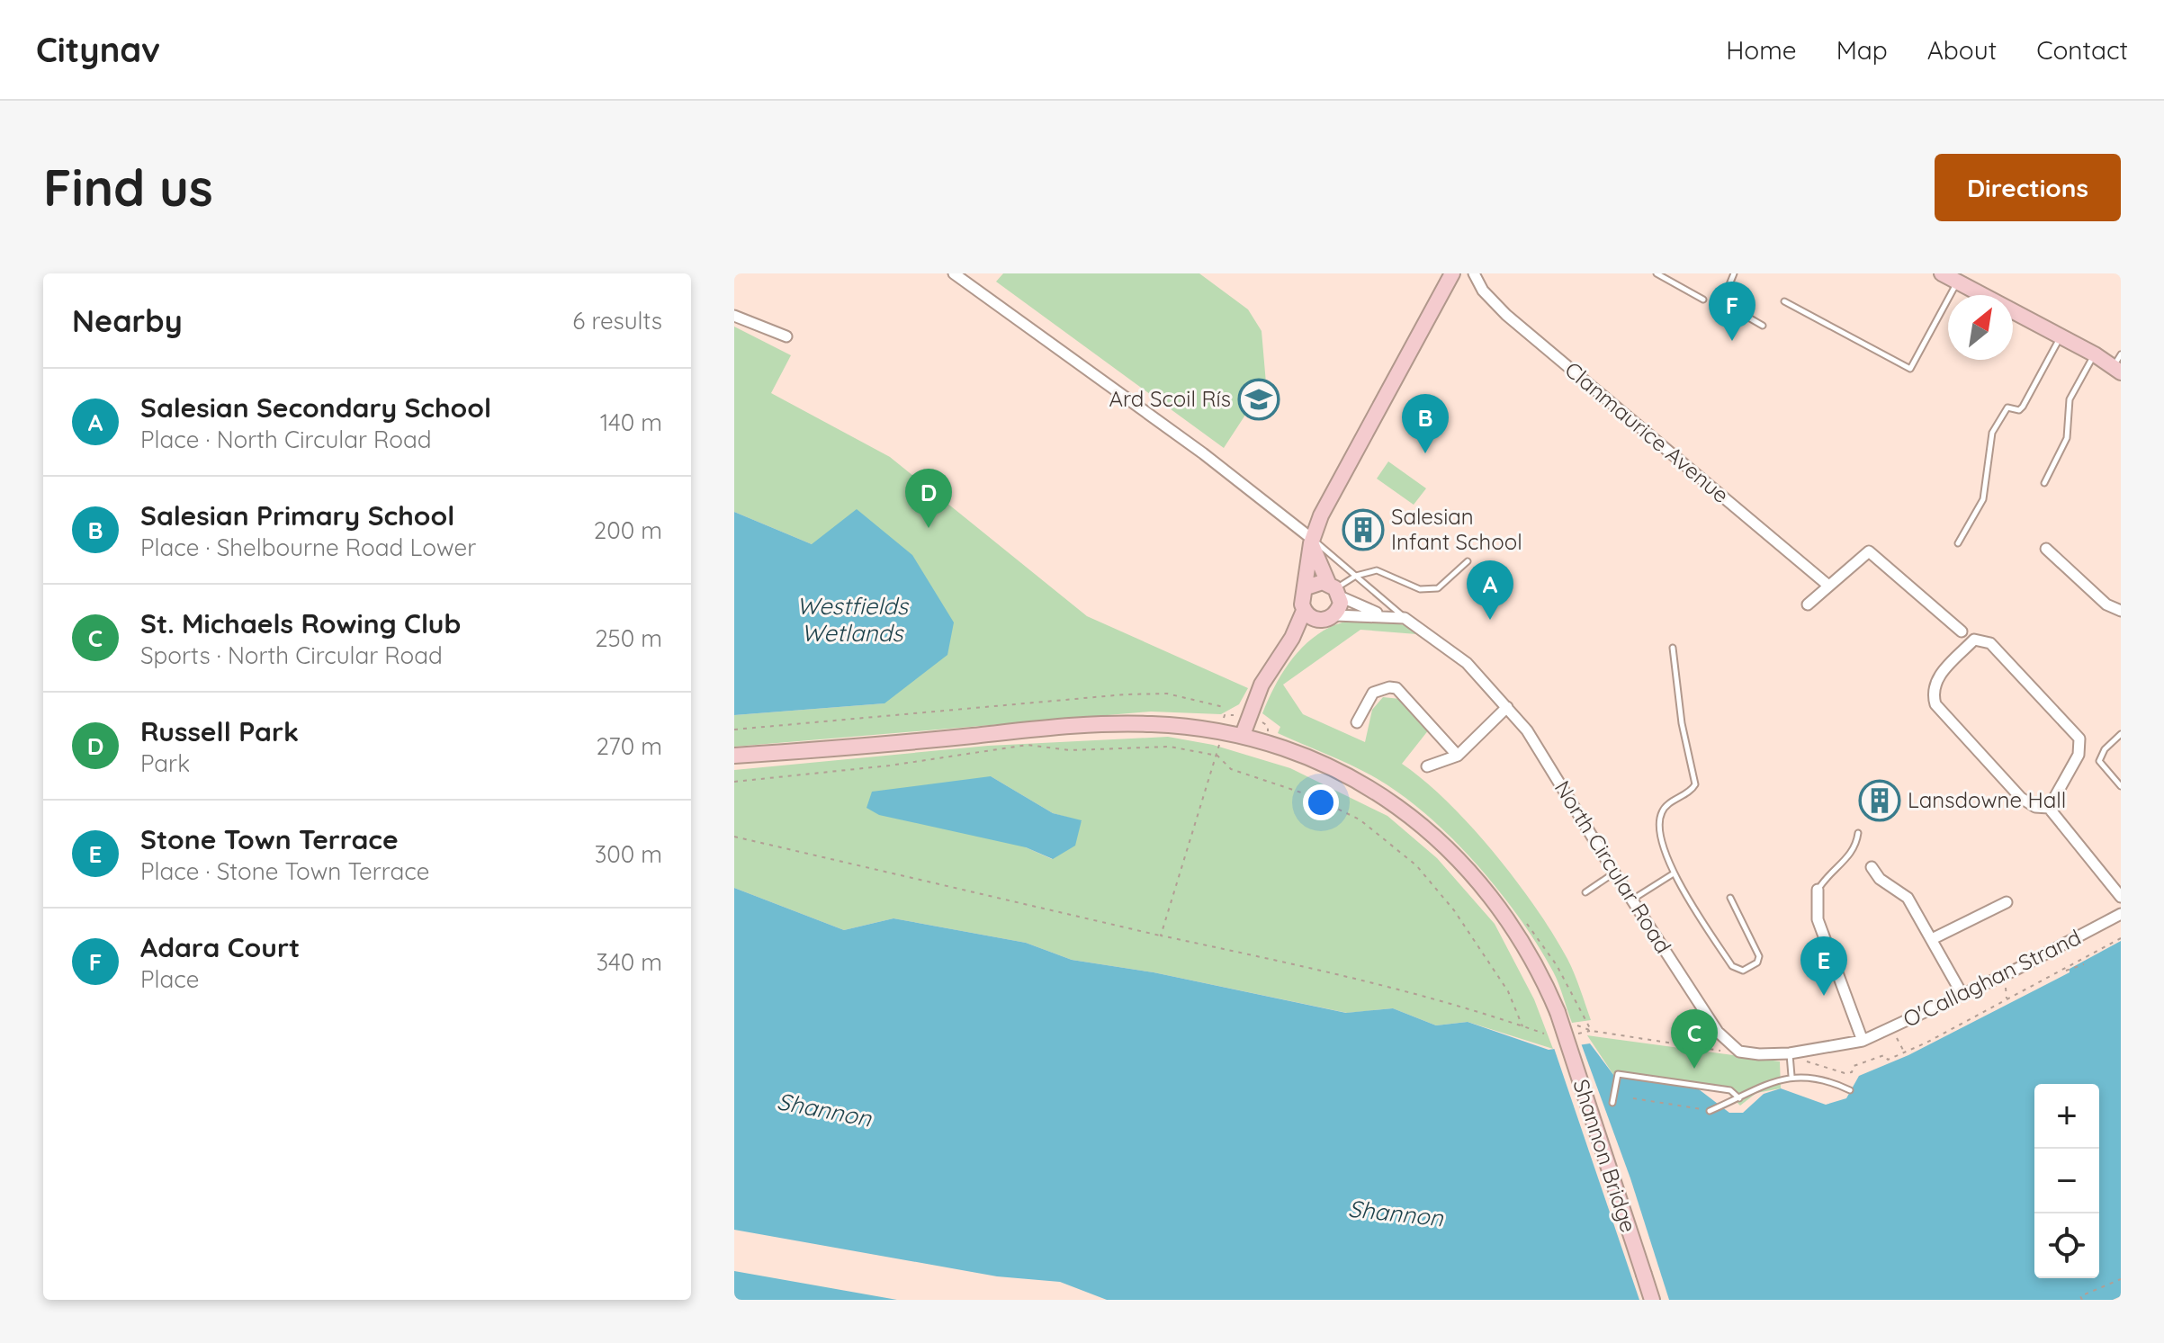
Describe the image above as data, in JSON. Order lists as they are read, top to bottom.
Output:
{
  "streets": {
    "main road": ["Shannon Bridge"],
    "street": ["Clanmaurice Avenue", "North Circular Road", "O'Callaghan Strand"]
  },
  "water": ["Westfields Wetlands", "Shannon"],
  "places": {
    "school or university": ["Ard Scoil Rís"],
    "building": ["Salesian Infant School", "Lansdowne Hall"]
  },
  "north": "top right",
  "page": {
    "header": "Citynav",
    "nav": [
      "Home",
      "Map",
      "About",
      "Contact"
    ],
    "buttons": "Directions",
    "title": "Find us",
    "heading": ["Nearby", "6 results"],
    "pins": [
      "F",
      "B",
      "D",
      "A",
      "E",
      "C"
    ],
    "list": [
      {
        "mark": "A",
        "name": "Salesian Secondary School",
        "note": "Place · North Circular Road",
        "value": "140 m"
      },
      {
        "mark": "B",
        "name": "Salesian Primary School",
        "note": "Place · Shelbourne Road Lower",
        "value": "200 m"
      },
      {
        "mark": "C",
        "name": "St. Michaels Rowing Club",
        "note": "Sports · North Circular Road",
        "value": "250 m"
      },
      {
        "mark": "D",
        "name": "Russell Park",
        "note": "Park",
        "value": "270 m"
      },
      {
        "mark": "E",
        "name": "Stone Town Terrace",
        "note": "Place · Stone Town Terrace",
        "value": "300 m"
      },
      {
        "mark": "F",
        "name": "Adara Court",
        "note": "Place",
        "value": "340 m"
      }
    ],
    "map_buttons": ["+", "−"]
  }
}
